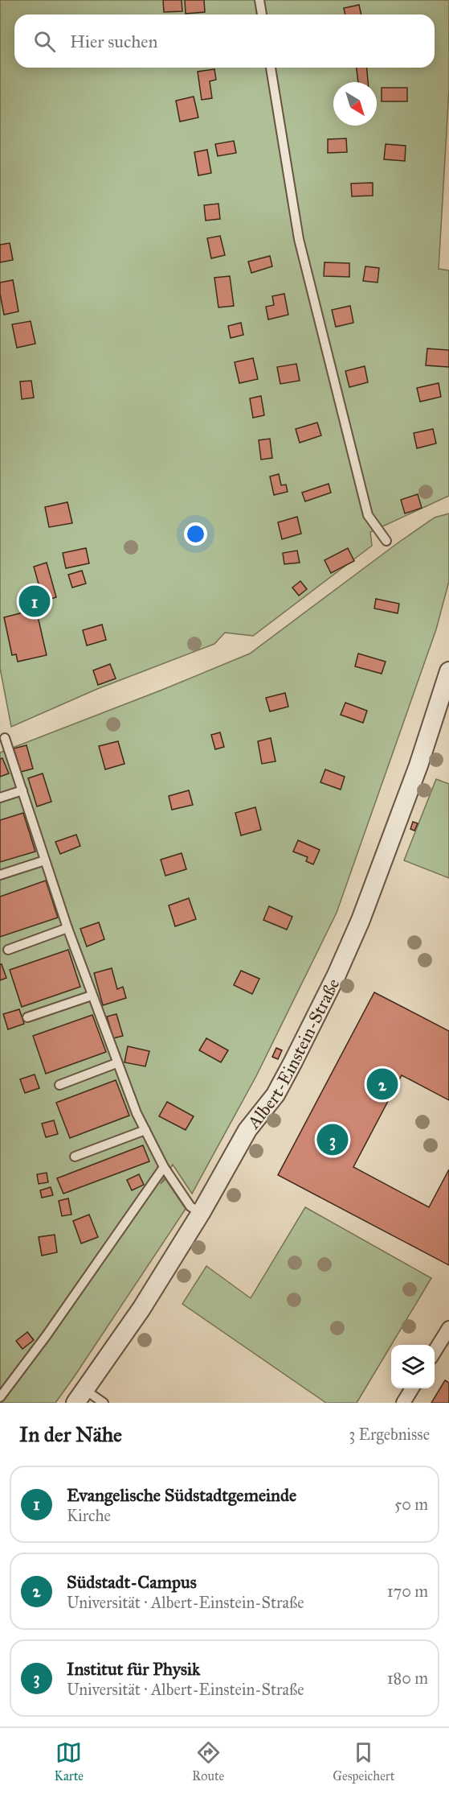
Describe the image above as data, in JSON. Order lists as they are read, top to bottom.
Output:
{
  "streets": {
    "street": ["Albert-Einstein-Straße"]
  },
  "north": "bottom right",
  "page": {
    "search": "Hier suchen",
    "pins": ["1", "2", "3"],
    "heading": ["In der Nähe", "3 Ergebnisse"],
    "list": [
      {
        "mark": "1",
        "name": "Evangelische Südstadtgemeinde",
        "note": "Kirche",
        "value": "50 m"
      },
      {
        "mark": "2",
        "name": "Südstadt-Campus",
        "note": "Universität · Albert-Einstein-Straße",
        "value": "170 m"
      },
      {
        "mark": "3",
        "name": "Institut für Physik",
        "note": "Universität · Albert-Einstein-Straße",
        "value": "180 m"
      }
    ],
    "nav": ["Karte", "Route", "Gespeichert"]
  }
}
